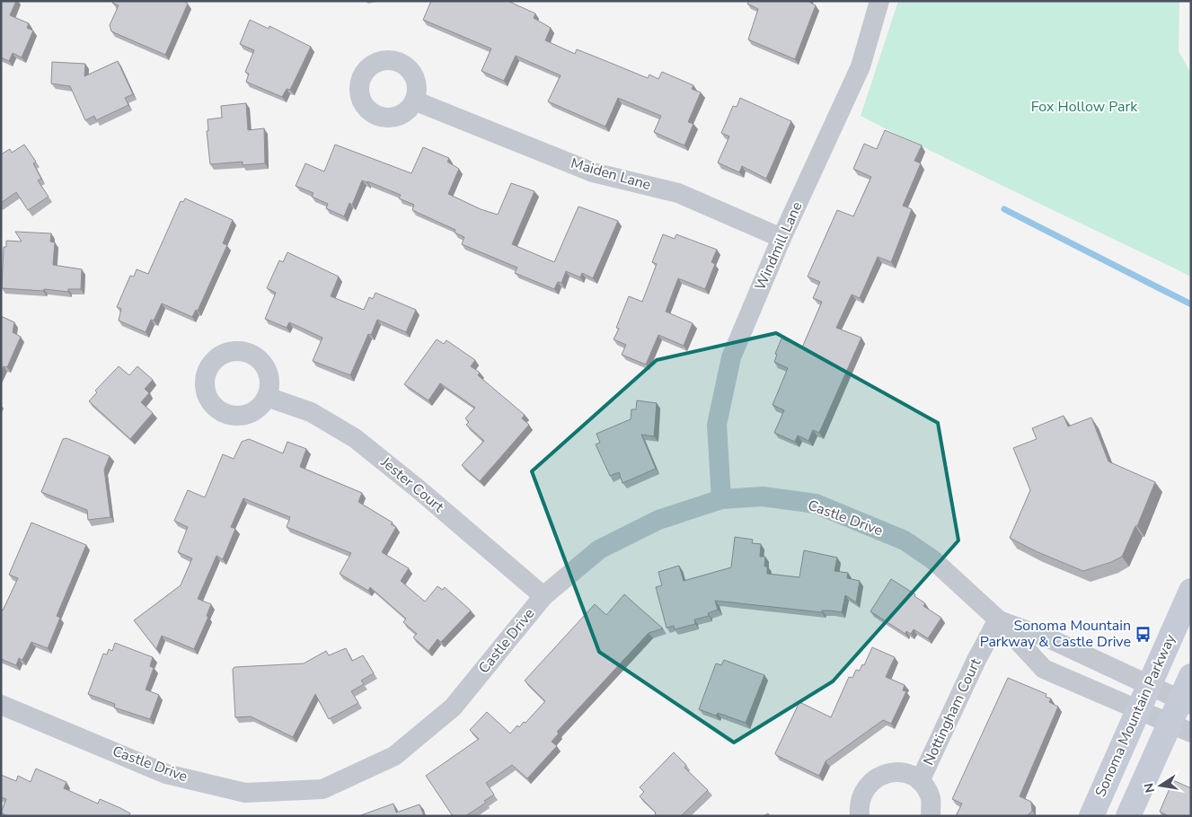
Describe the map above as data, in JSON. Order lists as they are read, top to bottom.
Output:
{
  "streets": {
    "main road": ["Sonoma Mountain Parkway"],
    "street": [
      "Maiden Lane",
      "Windmill Lane",
      "Jester Court",
      "Castle Drive",
      "Nottingham Court"
    ]
  },
  "crossings": [
    ["Maiden Lane", "Windmill Lane"],
    ["Windmill Lane", "Castle Drive"],
    ["Jester Court", "Castle Drive"],
    ["Castle Drive", "Nottingham Court"],
    ["Castle Drive", "Sonoma Mountain Parkway"]
  ],
  "parks": ["Fox Hollow Park"],
  "places": {
    "bus stop": ["Sonoma Mountain Parkway & Castle Drive"]
  },
  "north": "left"
}
